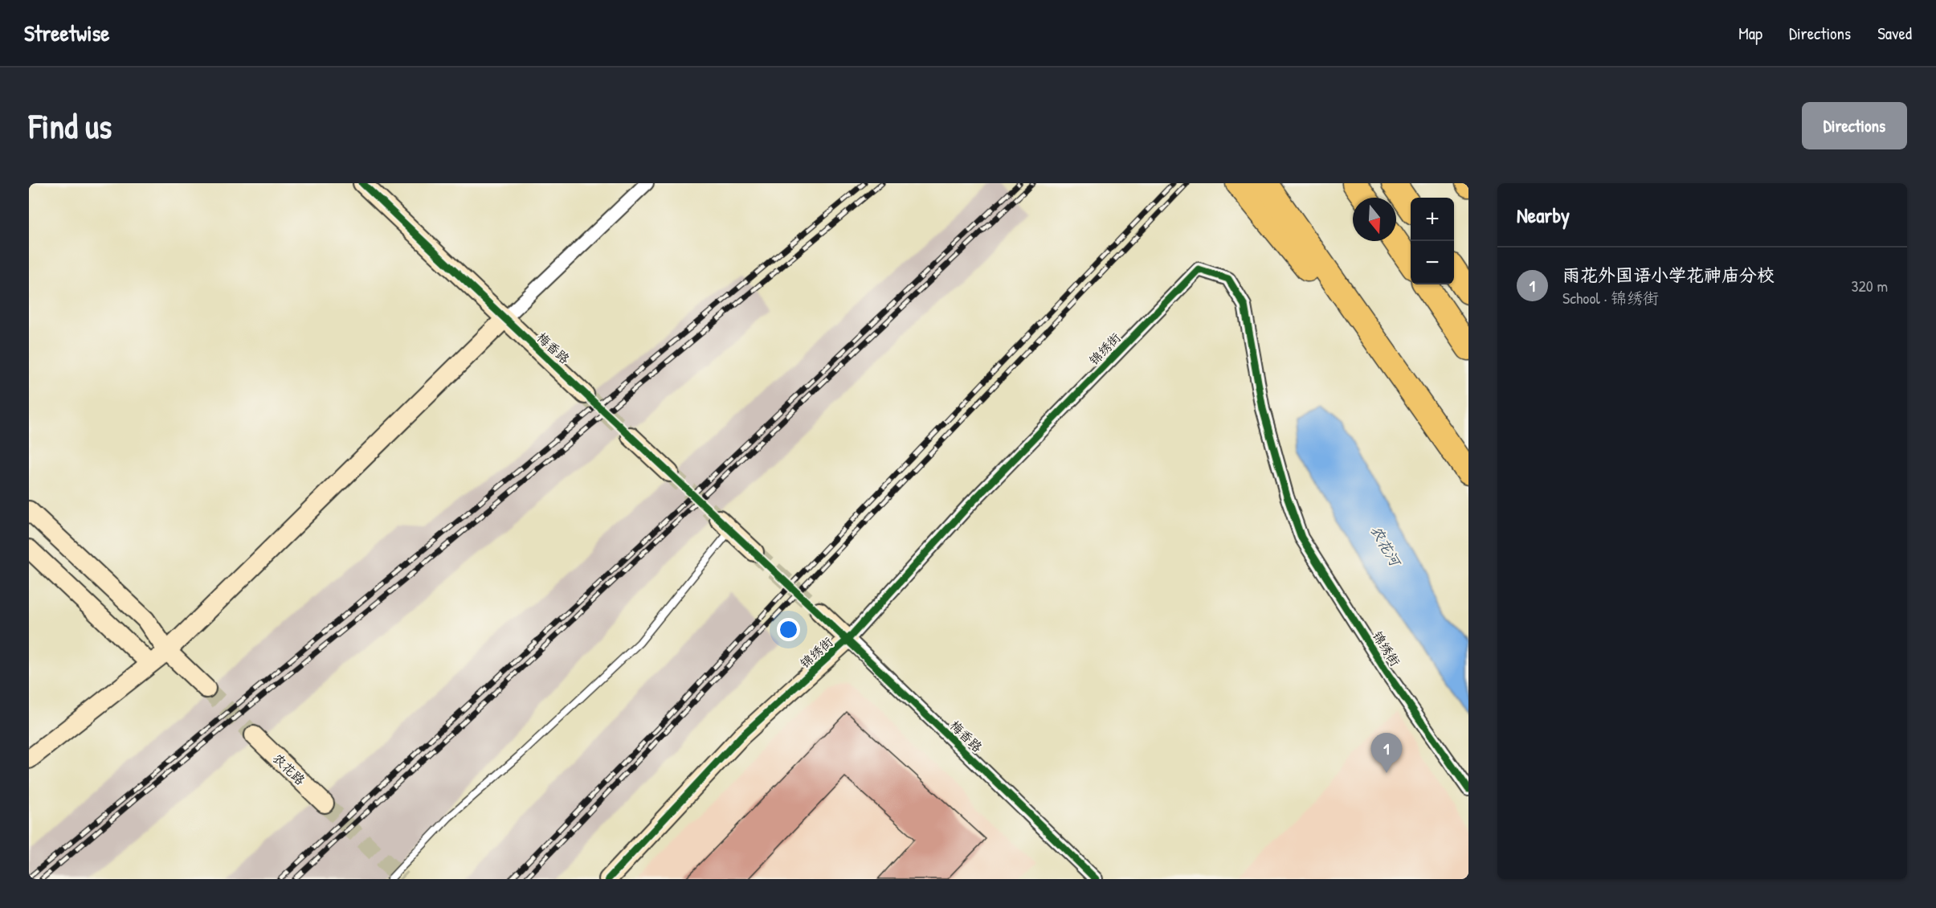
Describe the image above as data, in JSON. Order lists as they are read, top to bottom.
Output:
{
  "streets": {
    "street": ["梅香路", "锦绣街", "农花路"]
  },
  "crossings": [
    ["梅香路", "锦绣街"]
  ],
  "water": ["农花河"],
  "north": "bottom",
  "page": {
    "header": "Streetwise",
    "nav": ["Map", "Directions", "Saved"],
    "buttons": "Directions",
    "title": "Find us",
    "heading": "Nearby",
    "map_buttons": ["+", "−"],
    "list": [
      {
        "mark": "1",
        "name": "雨花外国语小学花神庙分校",
        "note": "School · 锦绣街",
        "value": "320 m"
      }
    ],
    "pins": "1"
  }
}
